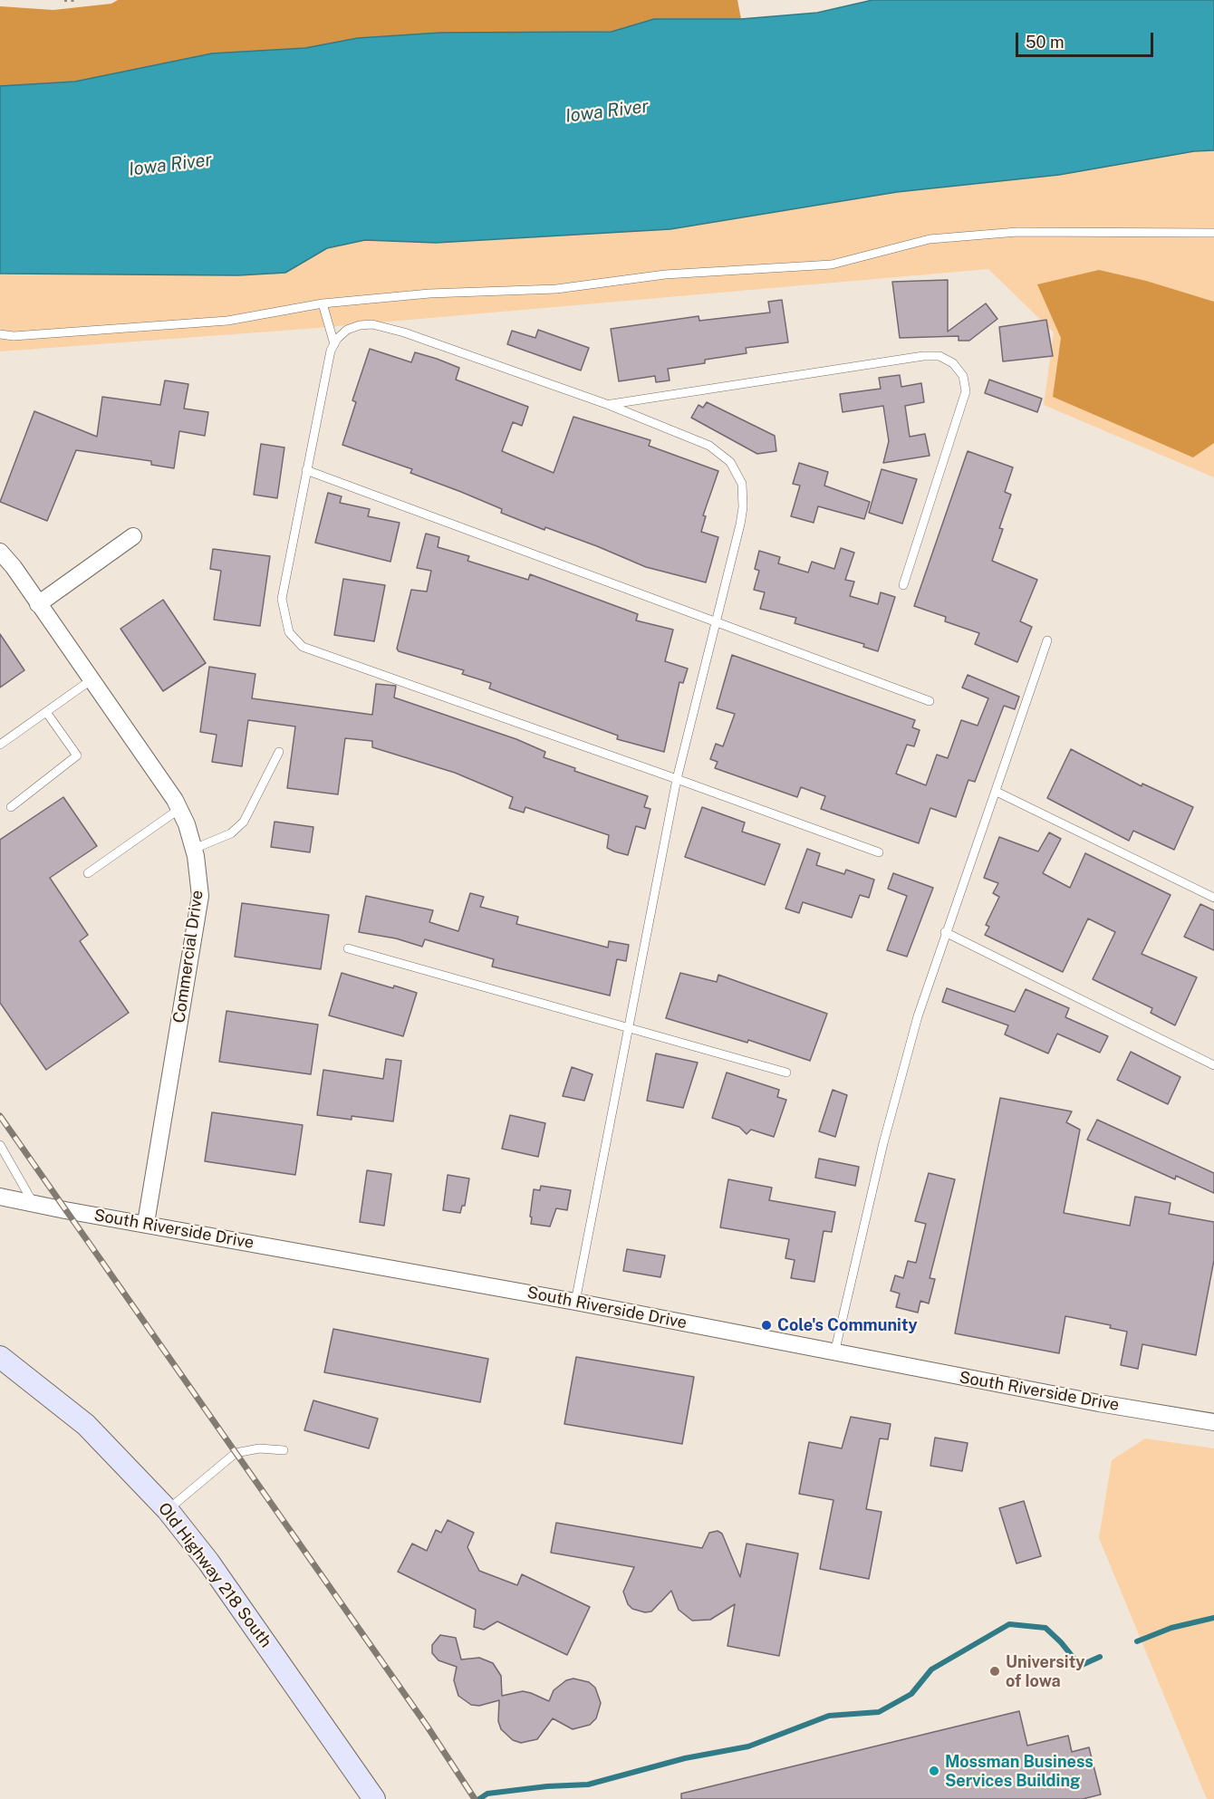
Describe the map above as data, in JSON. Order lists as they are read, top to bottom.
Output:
{
  "streets": {
    "main road": ["Old Highway 218 South"],
    "street": ["Commercial Drive", "South Riverside Drive"]
  },
  "crossings": [
    ["Commercial Drive", "South Riverside Drive"]
  ],
  "water": ["Iowa River"],
  "places": ["Cole's Community", "University of Iowa", "Mossman Business Services Building"],
  "scale_bar": "50 m"
}
